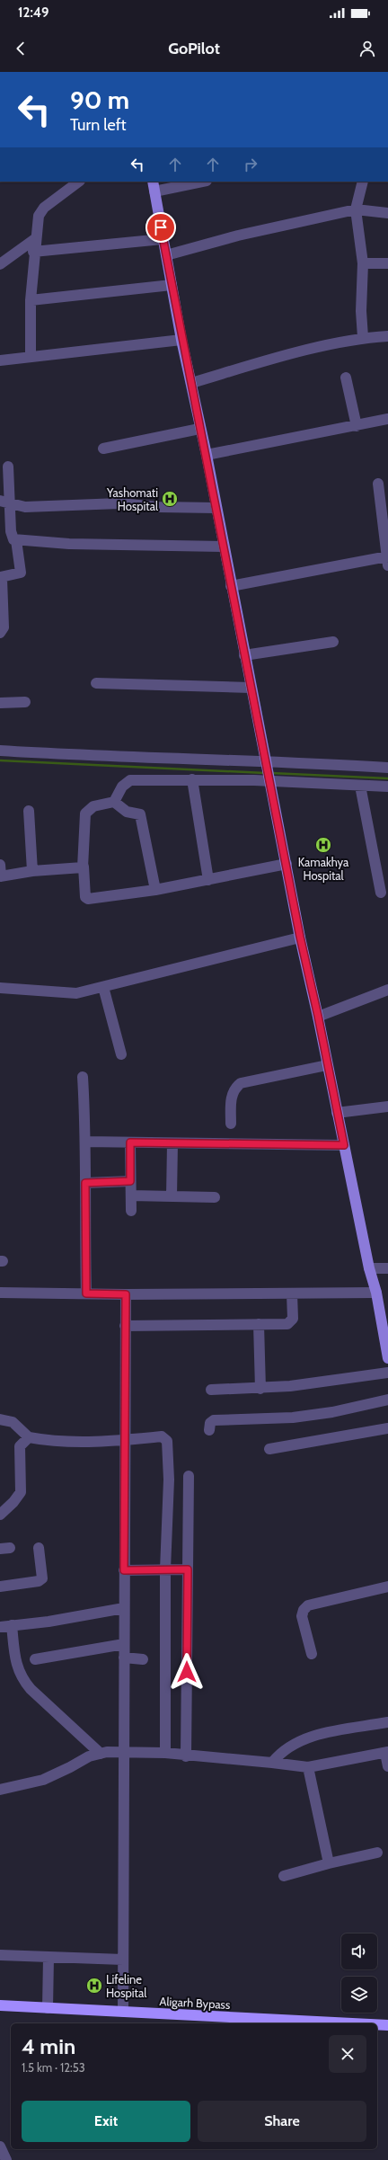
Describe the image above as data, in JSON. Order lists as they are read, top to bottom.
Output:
{
  "streets": {
    "highway": ["Aligarh Bypass"]
  },
  "places": {
    "hospital": ["Yashomati Hospital", "Kamakhya Hospital", "Lifeline Hospital"]
  },
  "page": {
    "status": "12:49",
    "header": "GoPilot",
    "turn": ["90 m", "Turn left"],
    "heading": ["4 min", "1.5 km · 12:53"],
    "buttons": ["Exit", "Share"]
  }
}
